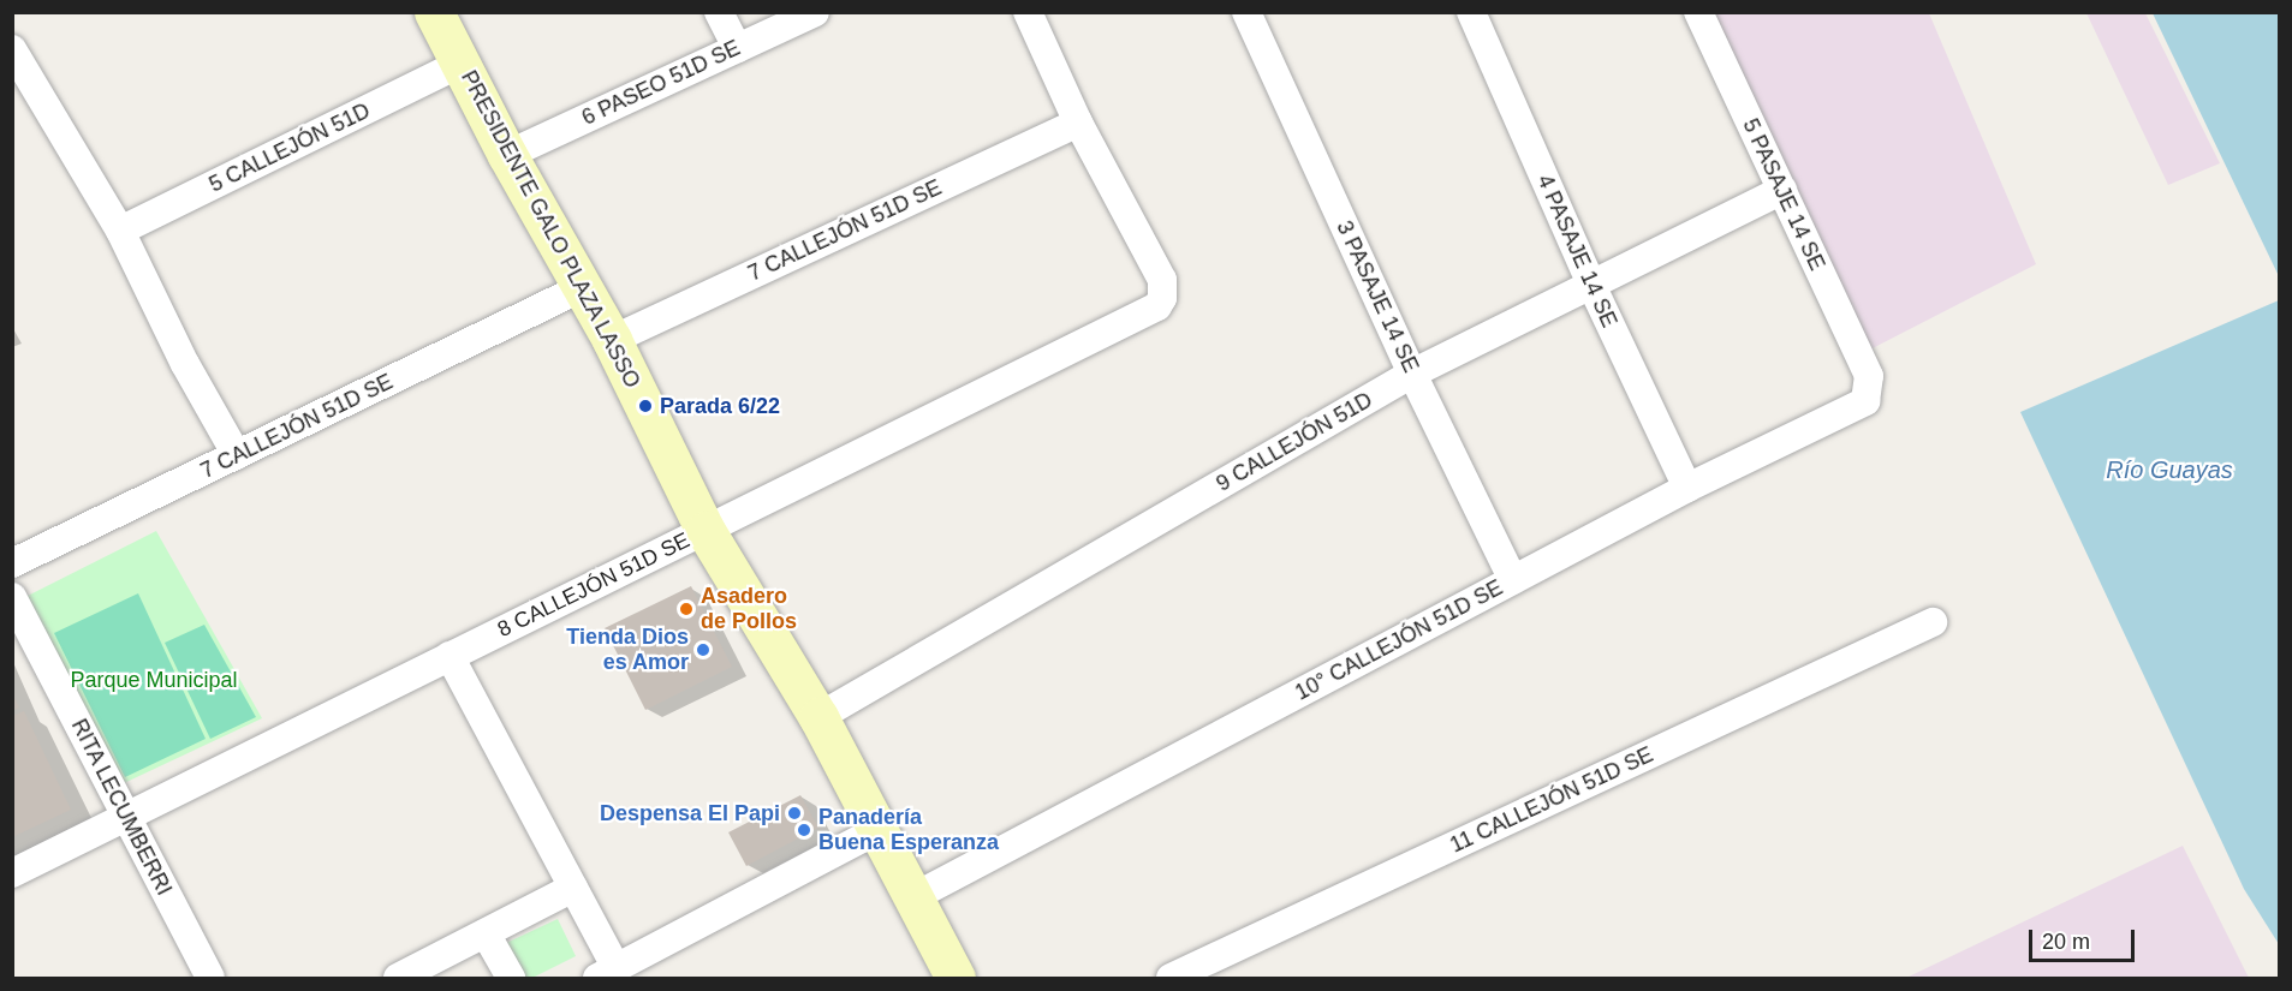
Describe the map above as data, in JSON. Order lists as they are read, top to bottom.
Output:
{
  "streets": {
    "street": [
      "6 PASEO 51D SE",
      "5 CALLEJÓN 51D",
      "5 PASAJE 14 SE",
      "PRESIDENTE GALO PLAZA LASSO",
      "7 CALLEJÓN 51D SE",
      "4 PASAJE 14 SE",
      "3 PASAJE 14 SE",
      "9 CALLEJÓN 51D",
      "8 CALLEJÓN 51D SE",
      "10° CALLEJÓN 51D SE",
      "11 CALLEJÓN 51D SE",
      "RITA LECUMBERRI"
    ]
  },
  "crossings": [
    ["6 PASEO 51D SE", "PRESIDENTE GALO PLAZA LASSO"],
    ["5 CALLEJÓN 51D", "PRESIDENTE GALO PLAZA LASSO"],
    ["5 PASAJE 14 SE", "9 CALLEJÓN 51D"],
    ["5 PASAJE 14 SE", "10° CALLEJÓN 51D SE"],
    ["PRESIDENTE GALO PLAZA LASSO", "7 CALLEJÓN 51D SE"],
    ["PRESIDENTE GALO PLAZA LASSO", "9 CALLEJÓN 51D"],
    ["PRESIDENTE GALO PLAZA LASSO", "8 CALLEJÓN 51D SE"],
    ["PRESIDENTE GALO PLAZA LASSO", "10° CALLEJÓN 51D SE"],
    ["7 CALLEJÓN 51D SE", "8 CALLEJÓN 51D SE"],
    ["4 PASAJE 14 SE", "9 CALLEJÓN 51D"],
    ["4 PASAJE 14 SE", "10° CALLEJÓN 51D SE"],
    ["3 PASAJE 14 SE", "9 CALLEJÓN 51D"],
    ["3 PASAJE 14 SE", "10° CALLEJÓN 51D SE"],
    ["8 CALLEJÓN 51D SE", "RITA LECUMBERRI"]
  ],
  "water": ["Río Guayas"],
  "parks": ["Parque Municipal"],
  "places": [
    "Parada 6/22",
    "Asadero de Pollos",
    "Tienda Dios es Amor",
    "Despensa El Papi",
    "Panadería Buena Esperanza"
  ],
  "scale_bar": "20 m"
}
